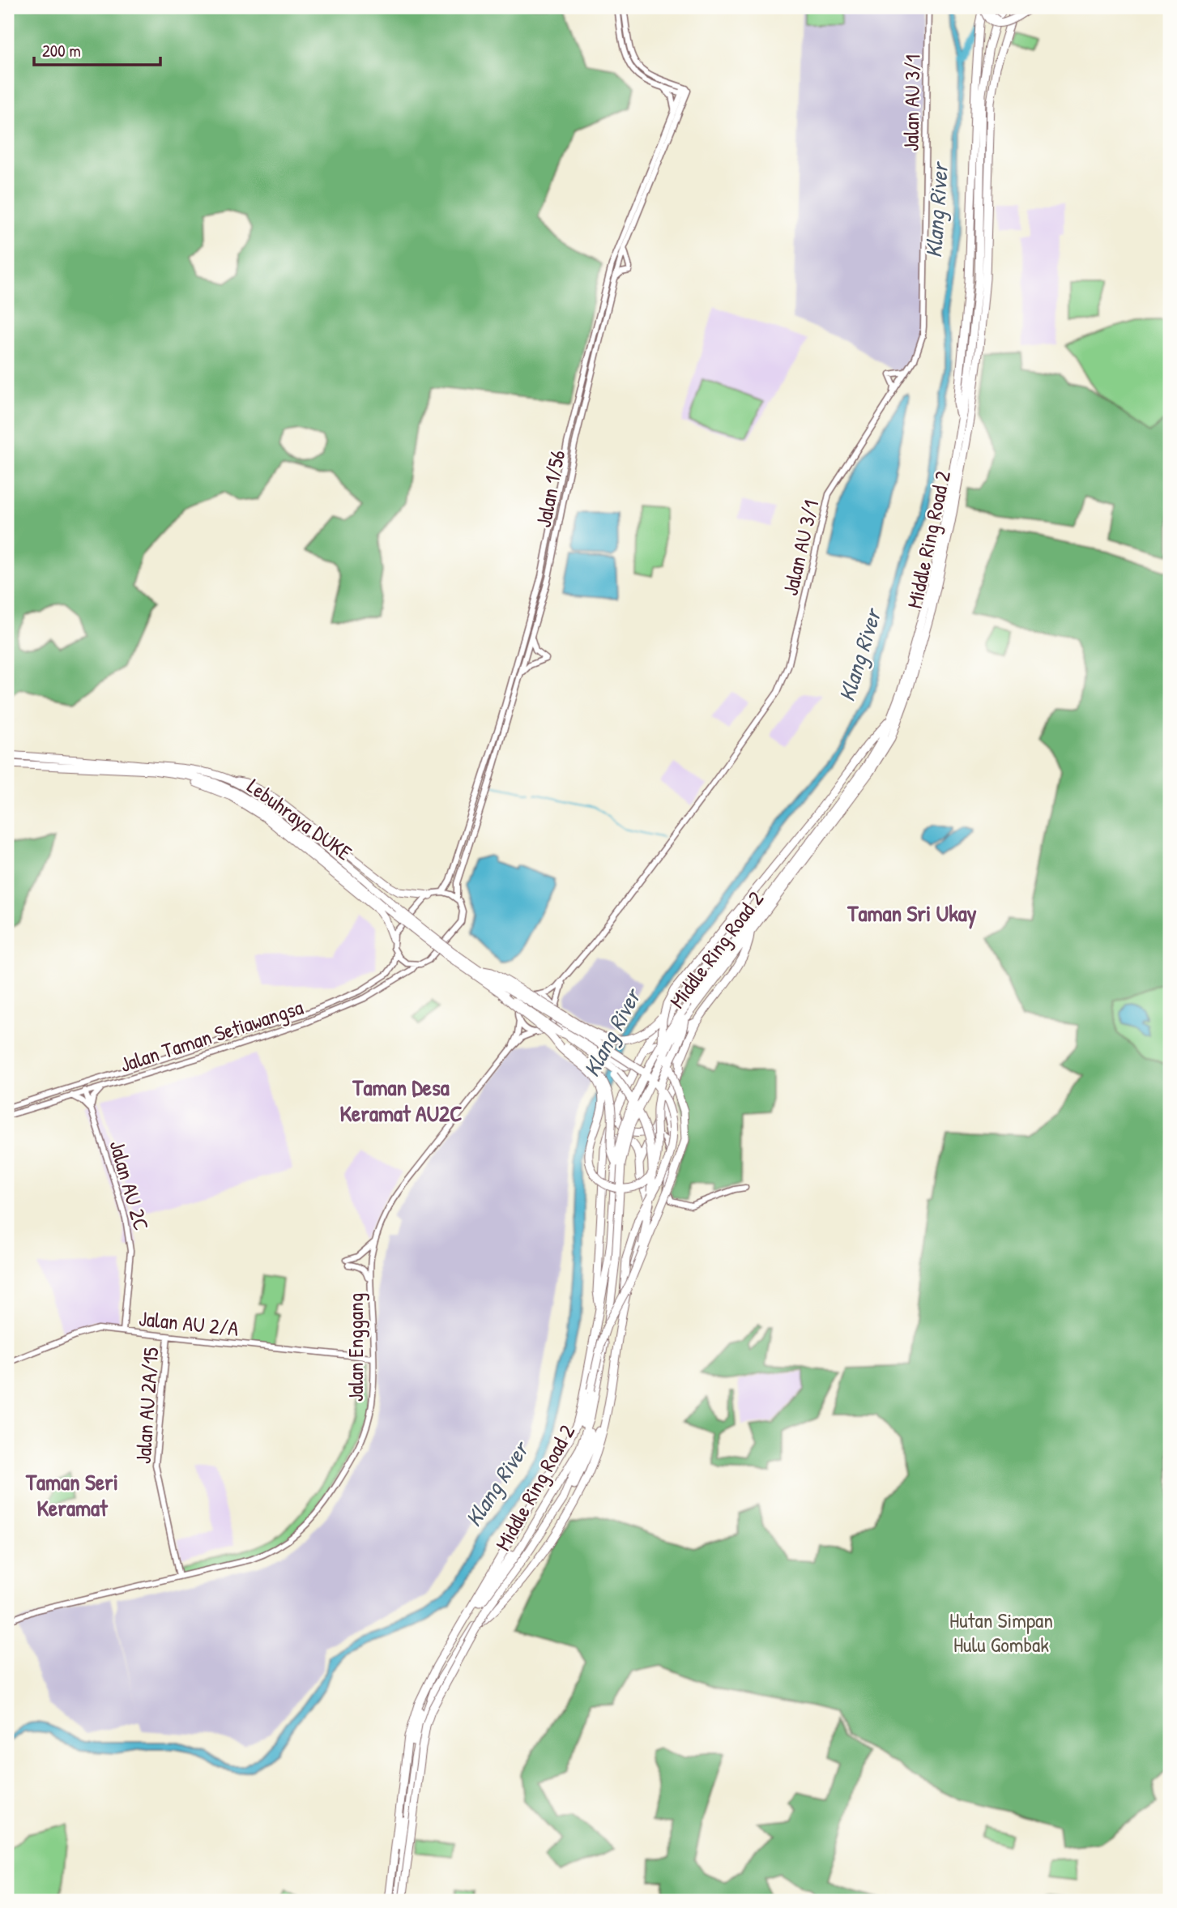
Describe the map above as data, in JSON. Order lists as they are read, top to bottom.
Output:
{
  "streets": {
    "highway": ["Middle Ring Road 2", "Lebuhraya DUKE"],
    "main road": [
      "Jalan AU 3/1",
      "Jalan 1/56",
      "Jalan Taman Setiawangsa",
      "Jalan AU 2C",
      "Jalan AU 2/A",
      "Jalan Enggang",
      "Jalan AU 2A/15"
    ]
  },
  "crossings": [
    ["Jalan AU 3/1", "Jalan Enggang"],
    ["Jalan 1/56", "Jalan Taman Setiawangsa"],
    ["Jalan Taman Setiawangsa", "Jalan AU 2C"],
    ["Jalan AU 2C", "Jalan AU 2/A"],
    ["Jalan AU 2/A", "Jalan Enggang"],
    ["Jalan AU 2/A", "Jalan AU 2A/15"],
    ["Jalan Enggang", "Jalan AU 2A/15"]
  ],
  "districts": ["Taman Sri Ukay", "Taman Desa Keramat AU2C", "Taman Seri Keramat"],
  "water": ["Klang River"],
  "parks": ["Hutan Simpan Hulu Gombak"],
  "scale_bar": "200 m"
}
